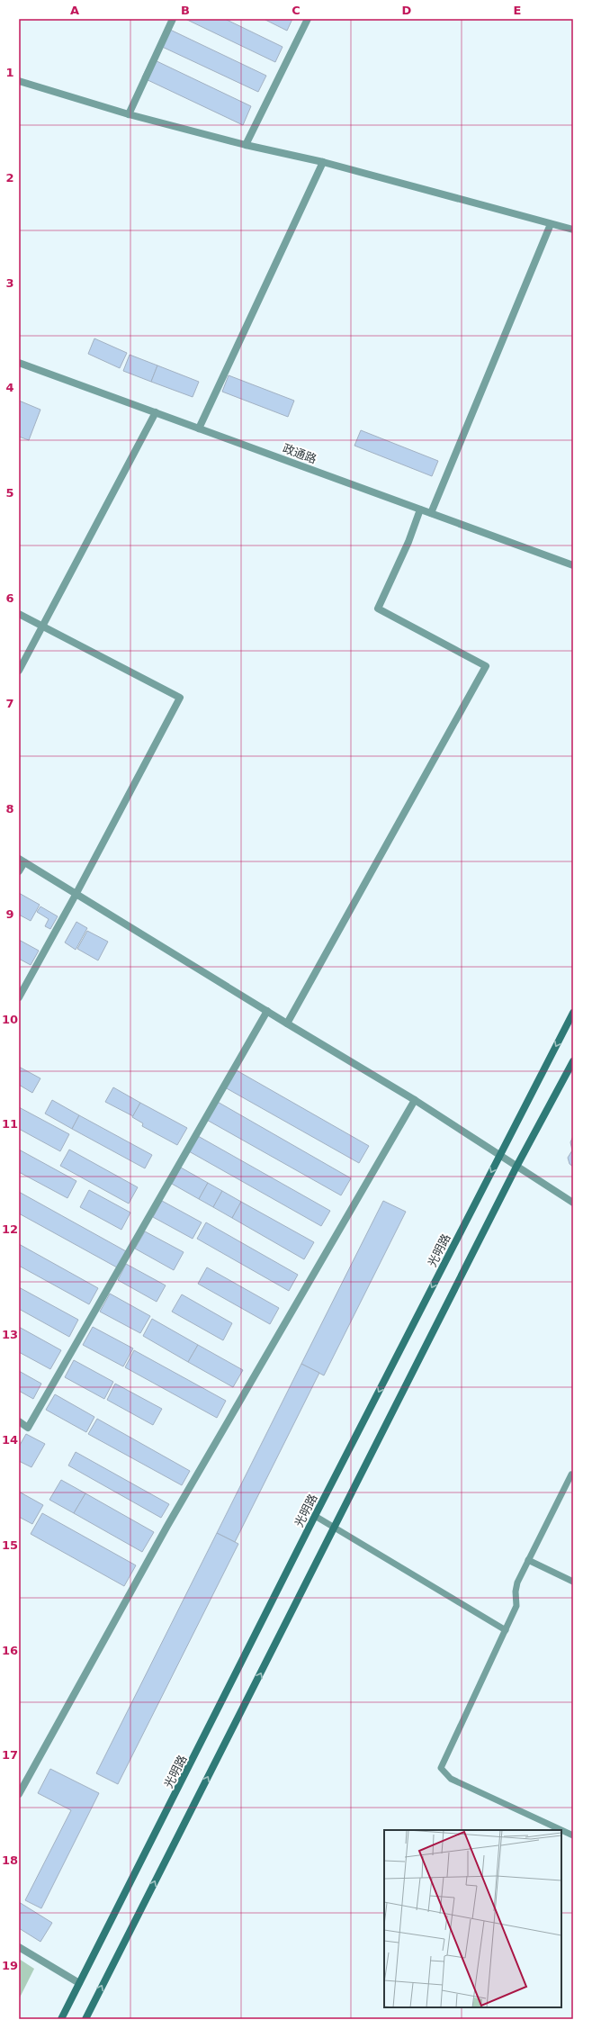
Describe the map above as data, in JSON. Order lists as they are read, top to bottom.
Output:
{
  "streets": {
    "main road": ["光明路"],
    "street": ["政通路"]
  },
  "grid": {
    "columns": [
      "A",
      "B",
      "C",
      "D",
      "E"
    ],
    "rows": [
      "1",
      "2",
      "3",
      "4",
      "5",
      "6",
      "7",
      "8",
      "9",
      "10",
      "11",
      "12",
      "13",
      "14",
      "15",
      "16",
      "17",
      "18",
      "19"
    ]
  }
}
